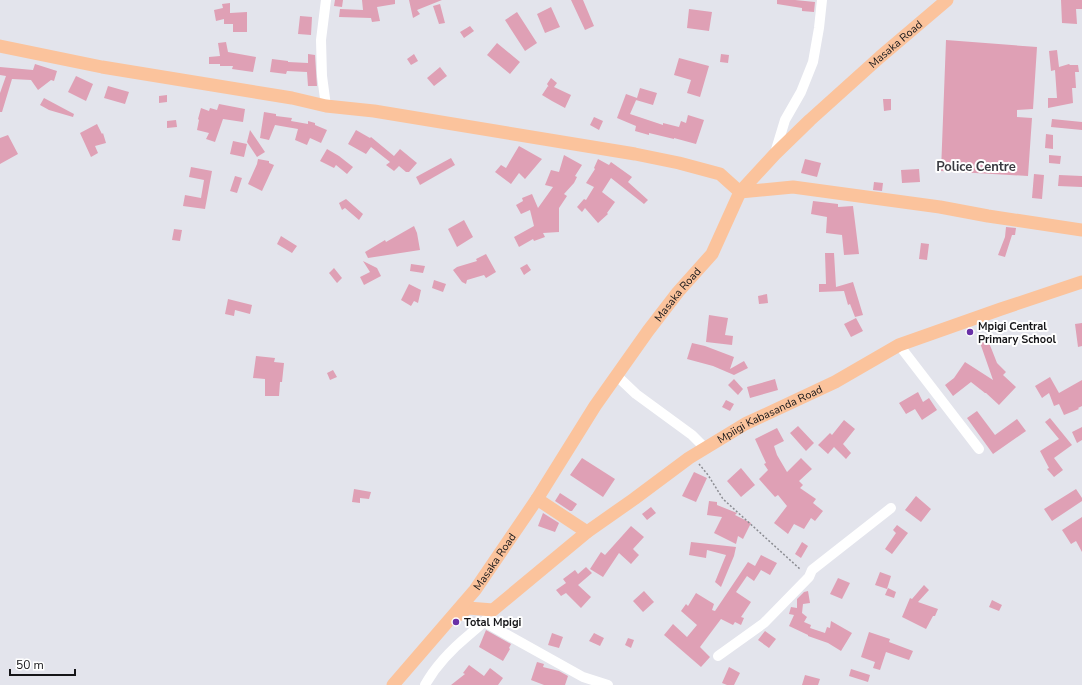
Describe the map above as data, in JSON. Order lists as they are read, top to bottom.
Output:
{
  "streets": {
    "main road": ["Masaka Road", "Mpiigi Kabasanda Road"]
  },
  "districts": ["Police Centre"],
  "places": ["Mpigi Central Primary School", "Total Mpigi"],
  "scale_bar": "50 m"
}
